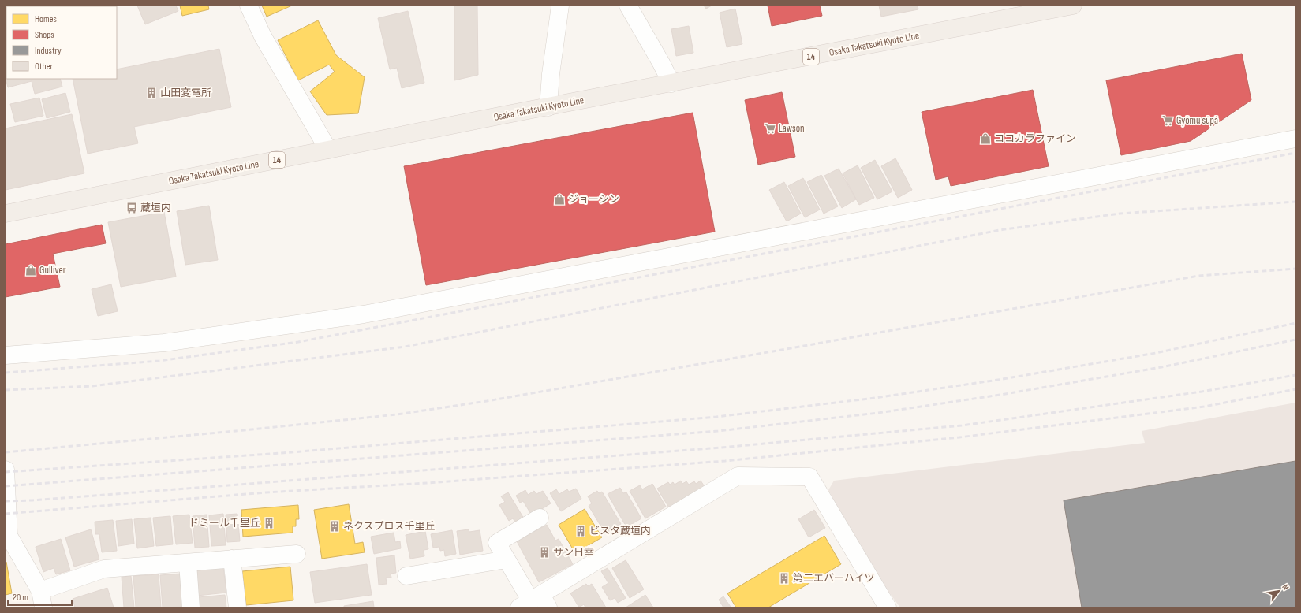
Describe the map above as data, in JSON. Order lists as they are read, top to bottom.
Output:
{
  "streets": {
    "main road": ["Osaka Takatsuki Kyoto Line", "14"]
  },
  "places": {
    "building": [
      "山田変電所",
      "ドミール千里丘",
      "ネクスプロス千里丘",
      "ビスタ蔵垣内",
      "サン日幸",
      "第二エバーハイツ"
    ],
    "supermarket": ["Gyōmu sūpā", "Lawson"],
    "shop": ["ココカラファイン", "ジョーシン", "Gulliver"],
    "bus stop": ["蔵垣内"]
  },
  "legend": [
    "Homes",
    "Shops",
    "Industry",
    "Other"
  ],
  "scale_bar": "20 m",
  "north": "top right"
}
